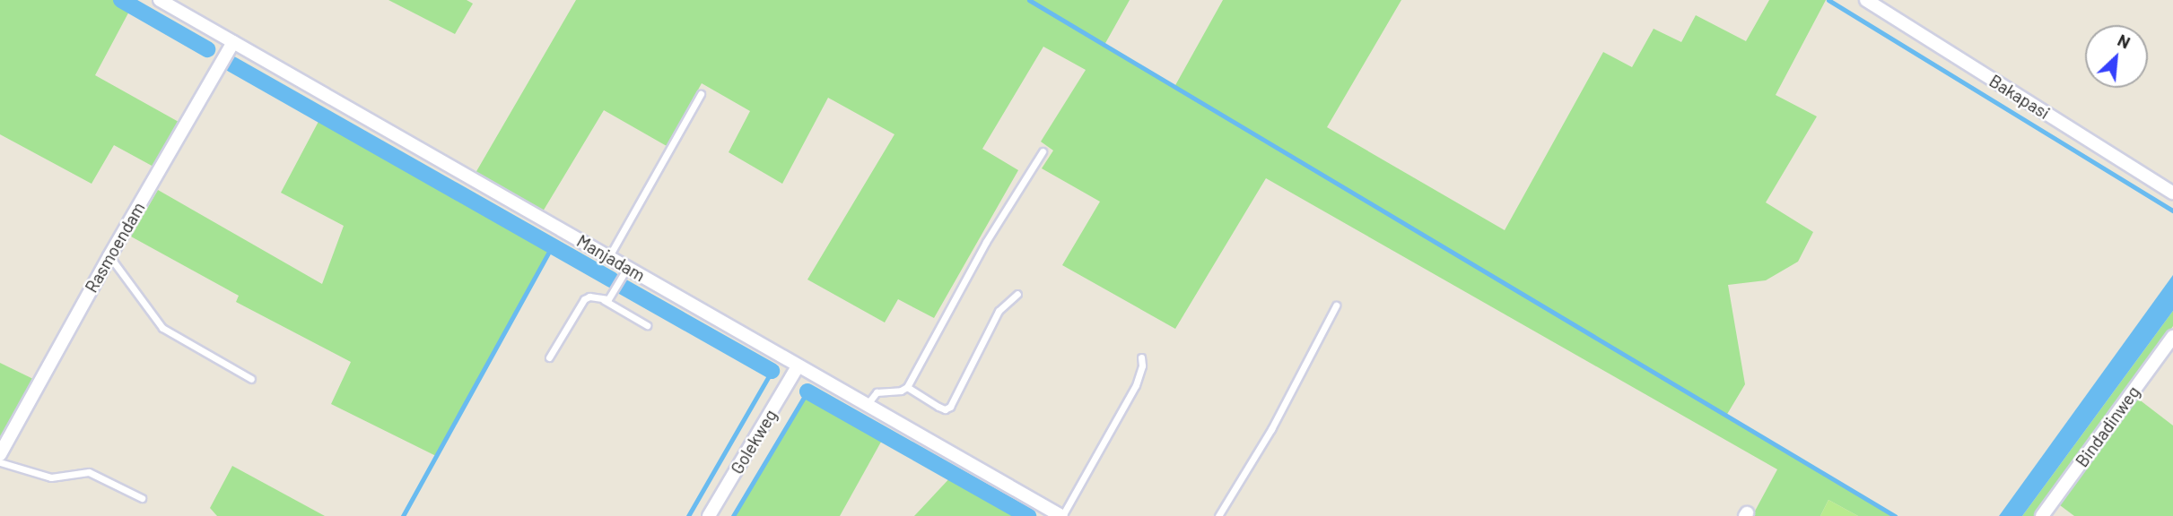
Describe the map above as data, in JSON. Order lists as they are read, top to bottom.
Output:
{
  "streets": {
    "street": [
      "Bakapasi",
      "Rasmoendam",
      "Manjadam",
      "Bindadinweg",
      "Golekweg"
    ]
  },
  "crossings": [
    ["Rasmoendam", "Manjadam"],
    ["Manjadam", "Golekweg"]
  ],
  "north": "top right"
}
